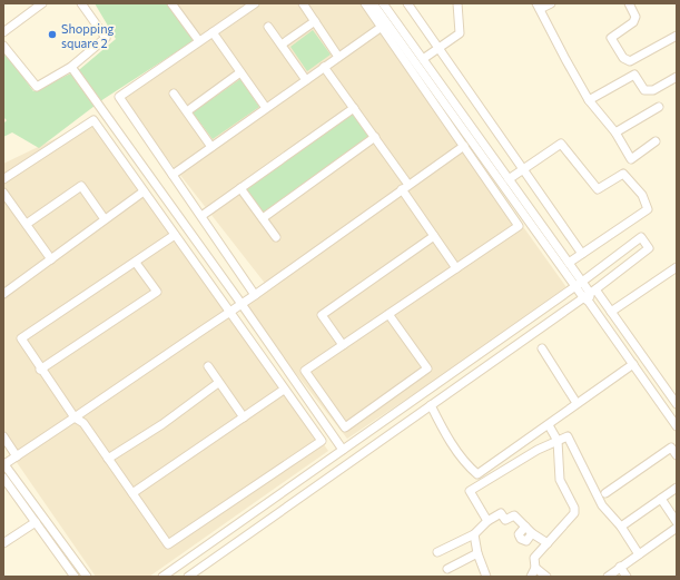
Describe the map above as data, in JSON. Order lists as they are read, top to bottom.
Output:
{
  "places": ["Shopping square 2"]
}
